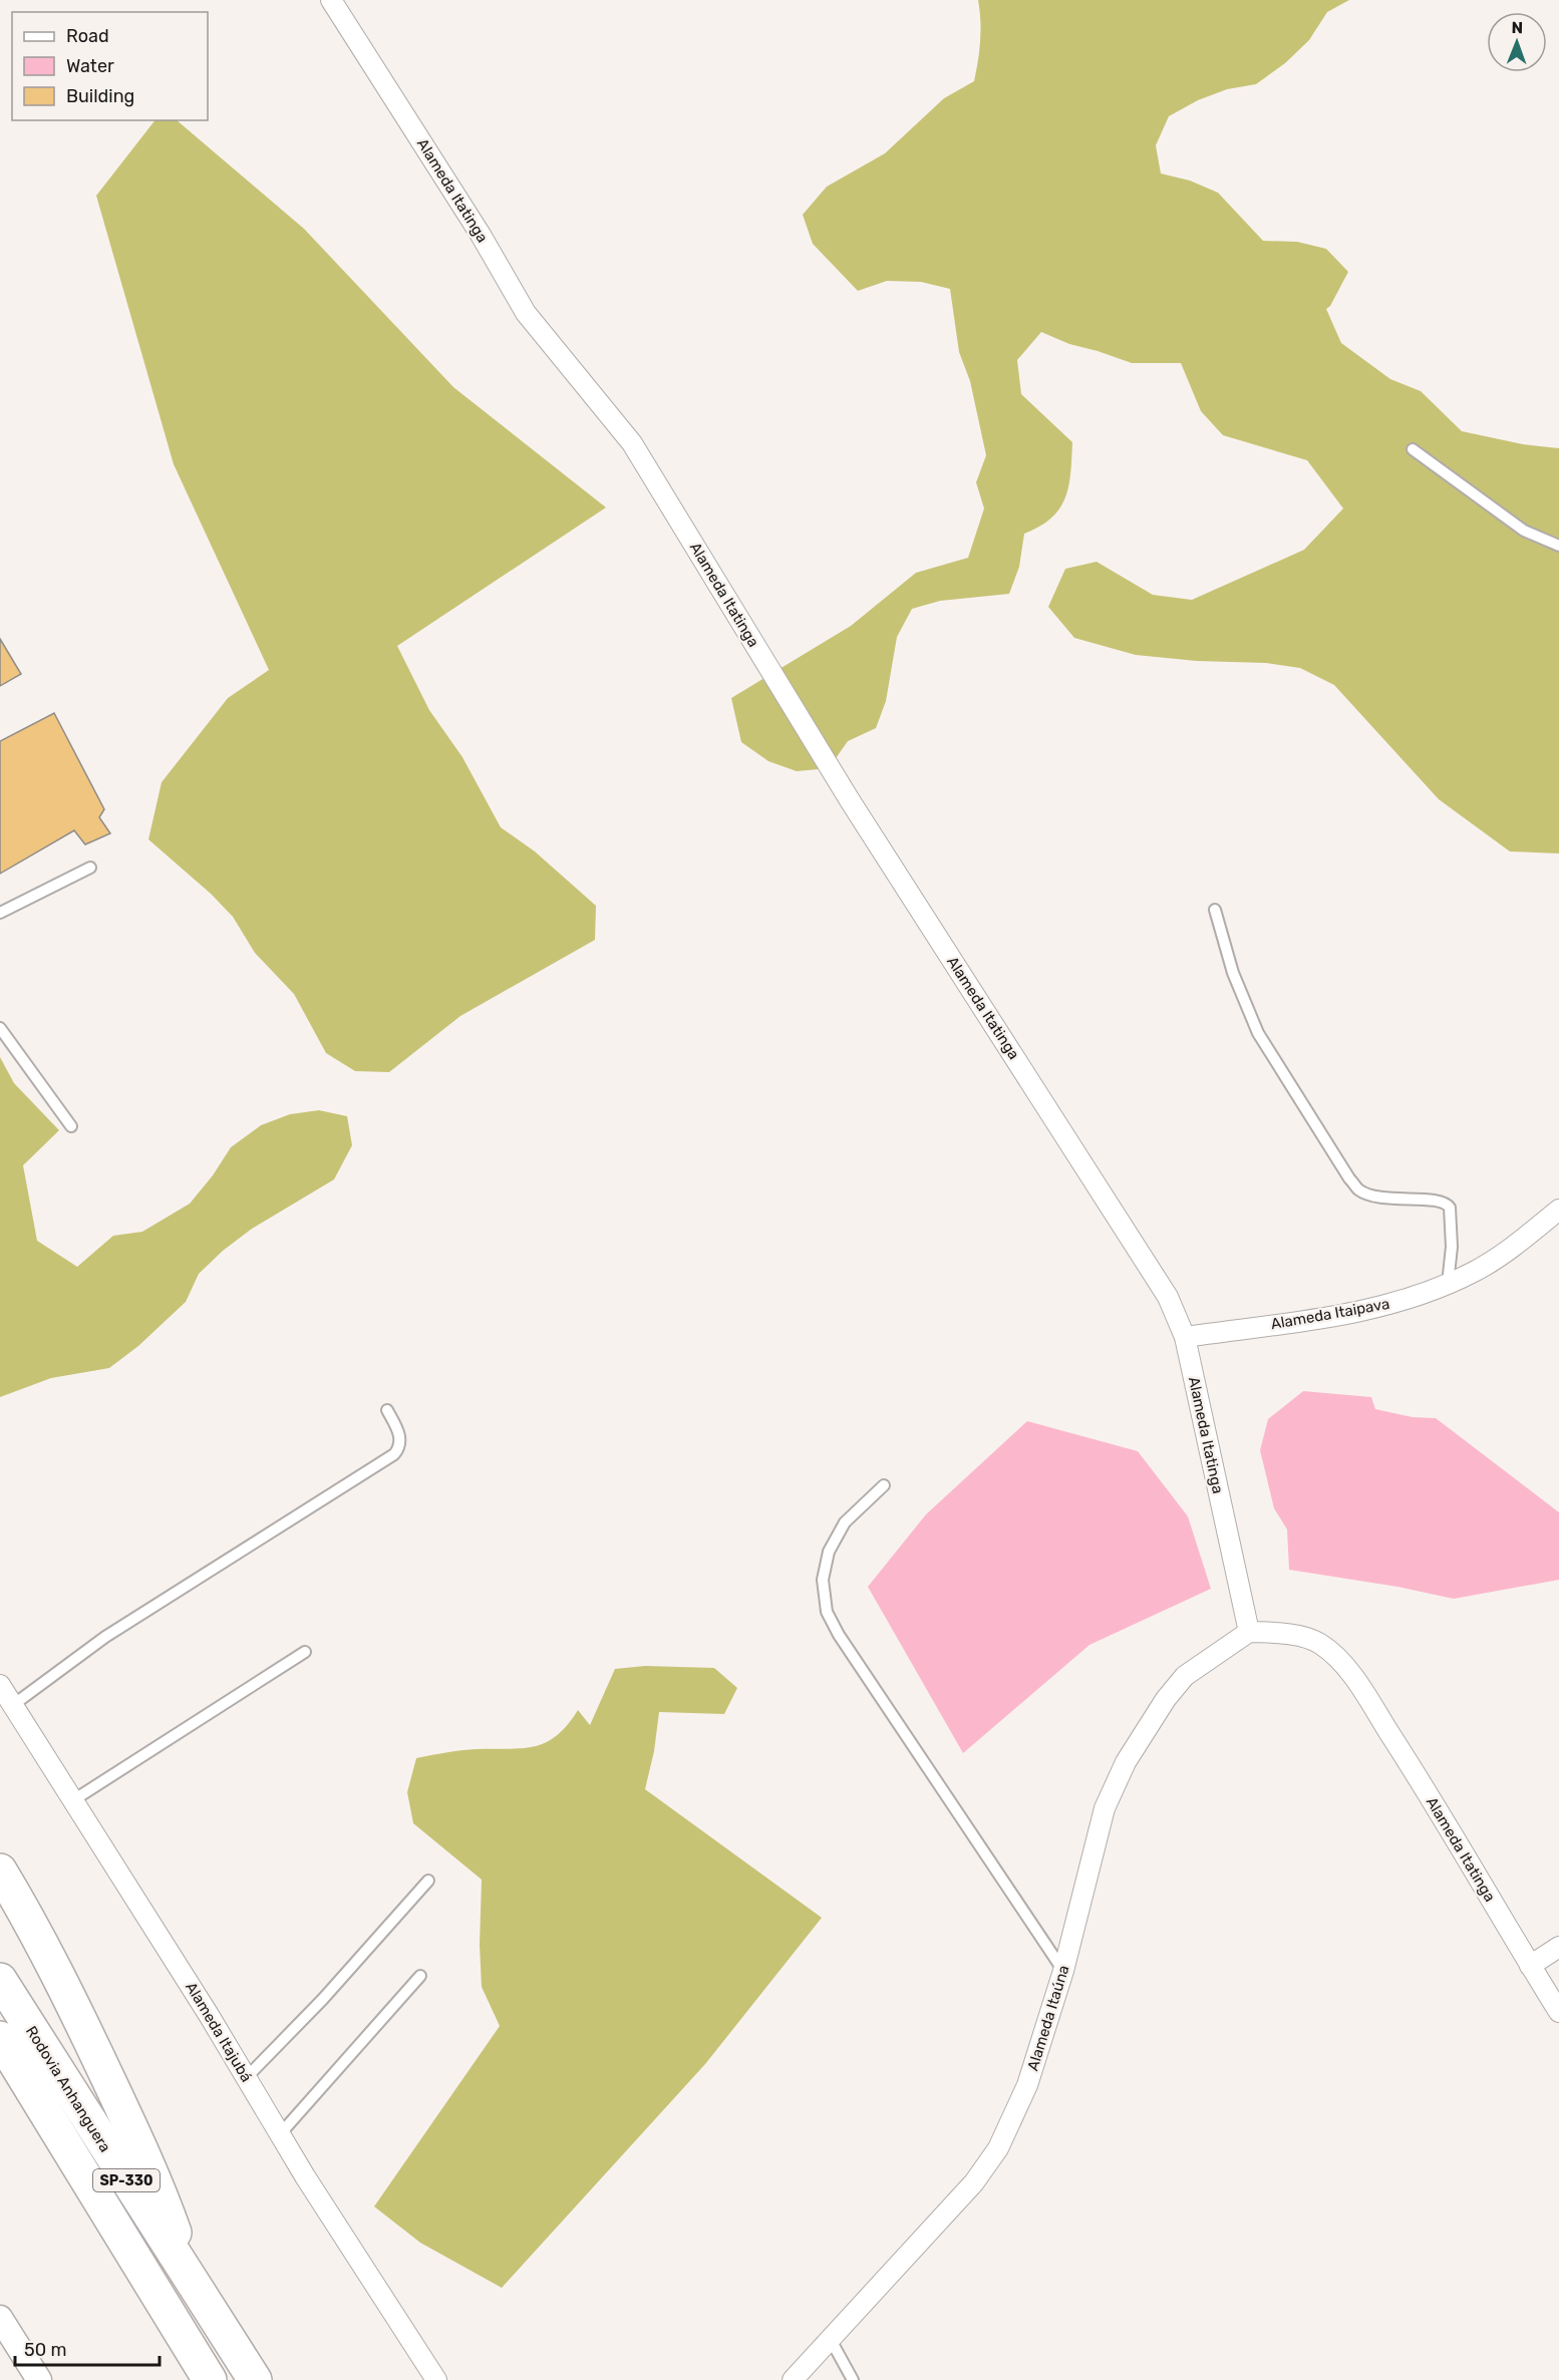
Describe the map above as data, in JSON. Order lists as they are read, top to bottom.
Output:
{
  "streets": {
    "highway": ["Rodovia Anhanguera", "SP-330"],
    "street": [
      "Alameda Itatinga",
      "Alameda Itaipava",
      "Alameda Itaúna",
      "Alameda Itajubá"
    ]
  },
  "crossings": [
    ["Alameda Itatinga", "Alameda Itaipava"],
    ["Alameda Itatinga", "Alameda Itaúna"]
  ],
  "legend": ["Road", "Water", "Building"],
  "scale_bar": "50 m",
  "north": "top"
}
